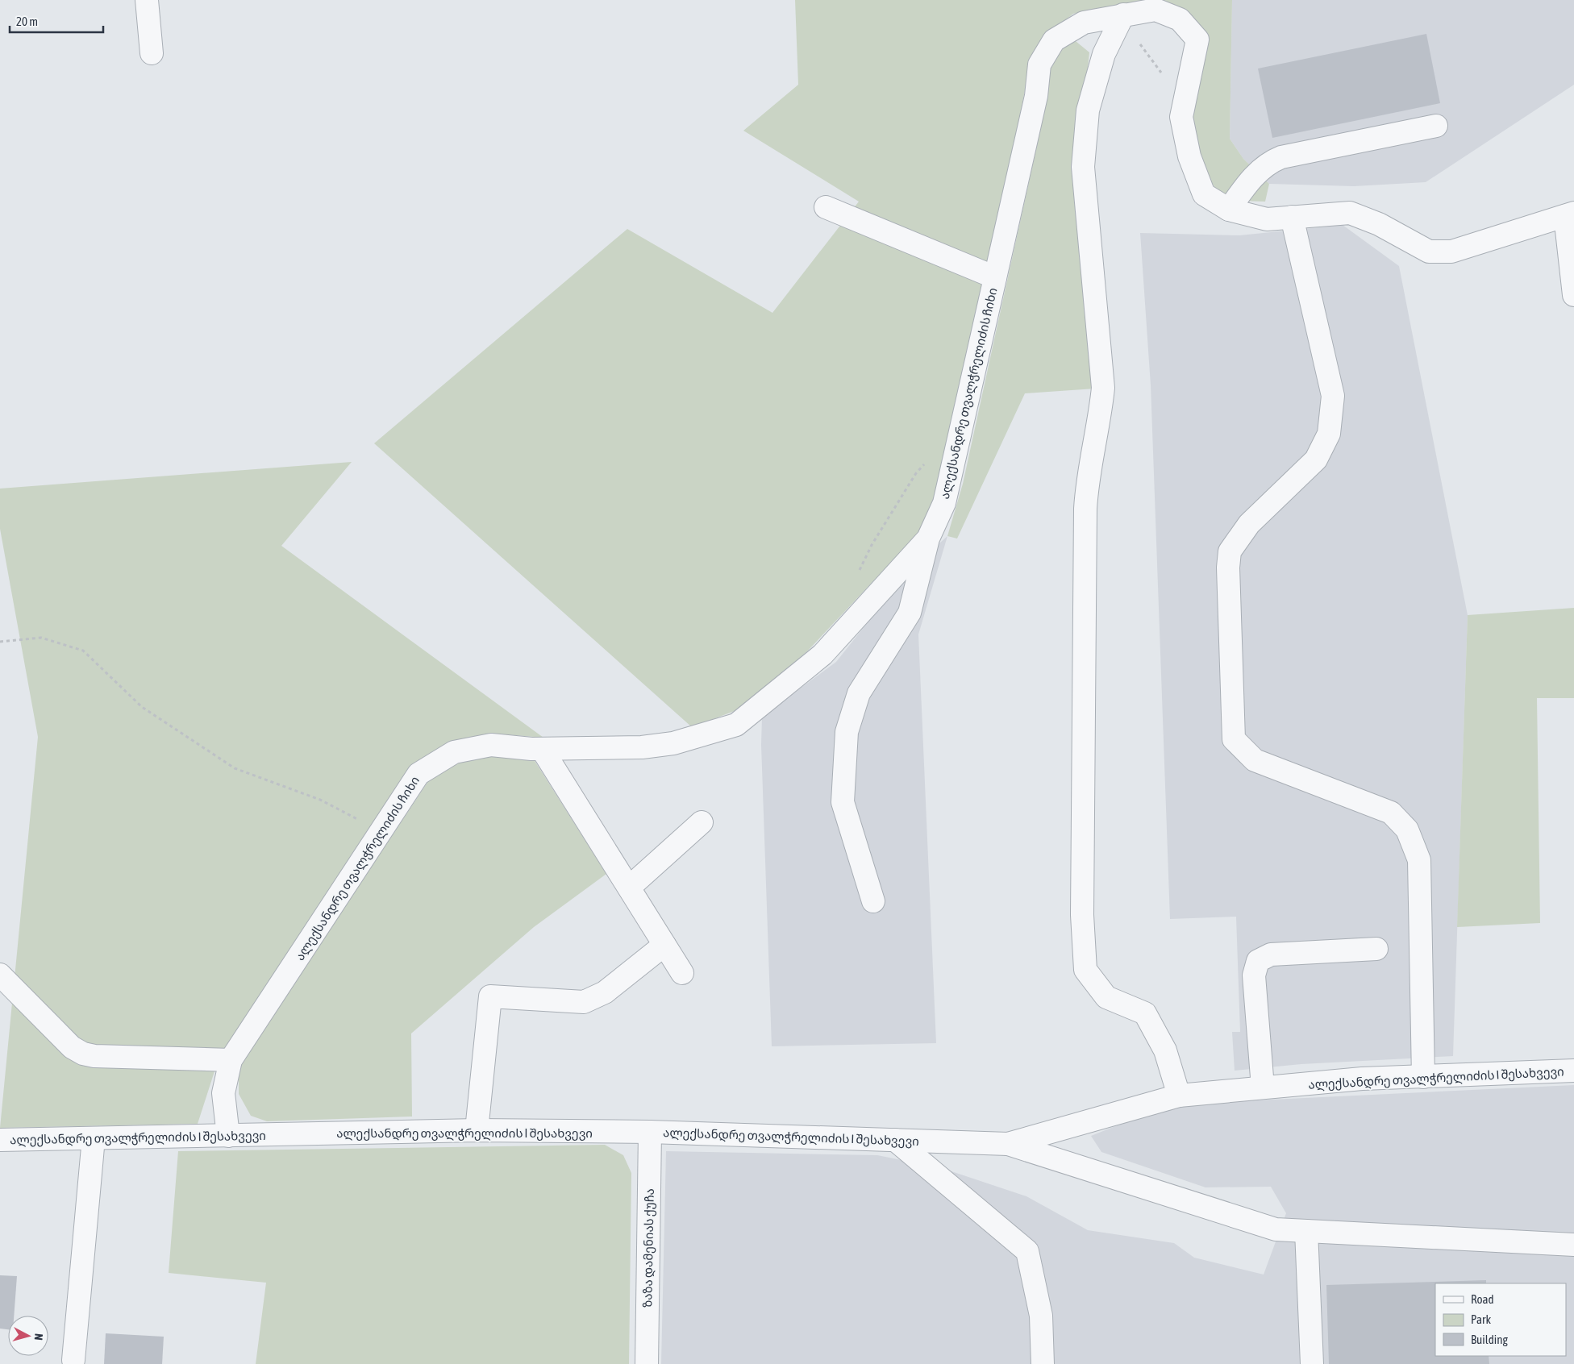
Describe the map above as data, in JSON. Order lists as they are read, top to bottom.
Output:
{
  "streets": {
    "street": ["ალექსანდრე თვალჭრელიძის ჩიხი", "ალექსანდრე თვალჭრელიძის I შესახვევი", "ზაზა დამენიას ქუჩა"]
  },
  "crossings": [
    ["ალექსანდრე თვალჭრელიძის ჩიხი", "ალექსანდრე თვალჭრელიძის I შესახვევი"],
    ["ალექსანდრე თვალჭრელიძის I შესახვევი", "ზაზა დამენიას ქუჩა"]
  ],
  "legend": ["Road", "Park", "Building"],
  "scale_bar": "20 m",
  "north": "right"
}
